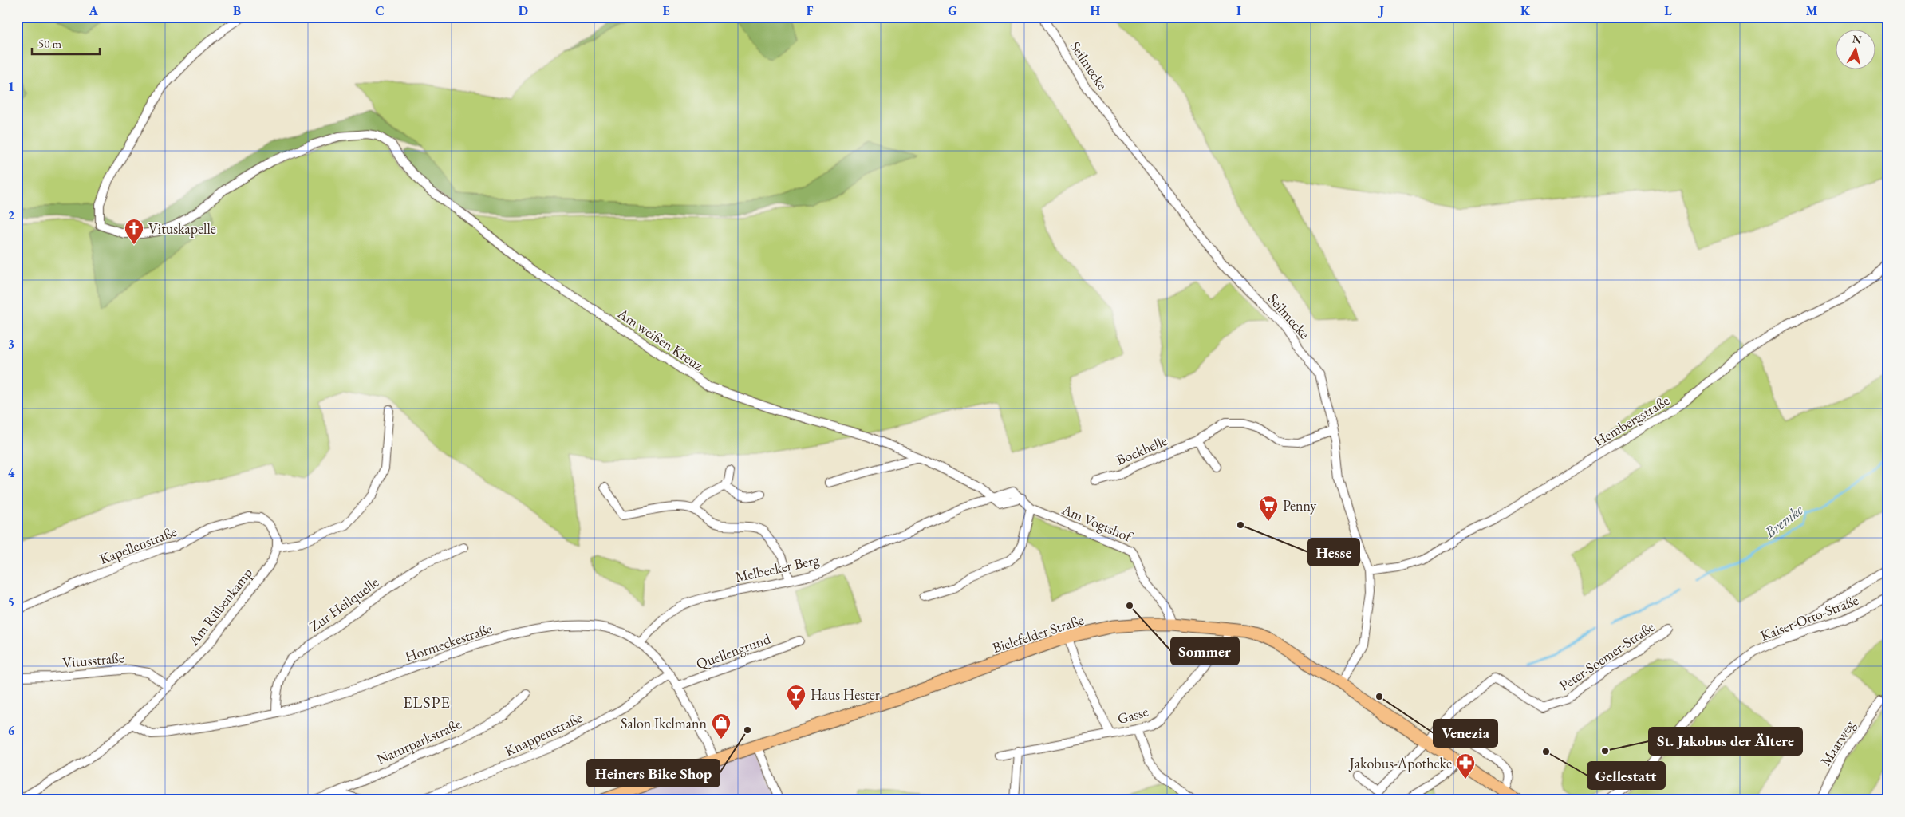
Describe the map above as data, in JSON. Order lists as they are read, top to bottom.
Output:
{
  "streets": {
    "main road": ["Bielefelder Straße"],
    "street": [
      "Seilmecke",
      "Am weißen Kreuz",
      "Hembergstraße",
      "Bockhelle",
      "Am Vogtshof",
      "Kapellenstraße",
      "Melbecker Berg",
      "Zur Heilquelle",
      "Am Rübenkamp",
      "Kaiser-Otto-Straße",
      "Hormeckestraße",
      "Quellengrund",
      "Peter-Soemer-Straße",
      "Vitusstraße",
      "Gasse",
      "Knappenstraße",
      "Naturparkstraße",
      "Maarweg"
    ]
  },
  "crossings": [
    ["Seilmecke", "Hembergstraße"],
    ["Seilmecke", "Bockhelle"],
    ["Seilmecke", "Bielefelder Straße"],
    ["Am Vogtshof", "Melbecker Berg"],
    ["Am Vogtshof", "Bielefelder Straße"],
    ["Kapellenstraße", "Am Rübenkamp"],
    ["Melbecker Berg", "Hormeckestraße"],
    ["Zur Heilquelle", "Hormeckestraße"],
    ["Am Rübenkamp", "Hormeckestraße"],
    ["Am Rübenkamp", "Vitusstraße"],
    ["Bielefelder Straße", "Hormeckestraße"],
    ["Bielefelder Straße", "Peter-Soemer-Straße"],
    ["Bielefelder Straße", "Gasse"],
    ["Hormeckestraße", "Quellengrund"],
    ["Hormeckestraße", "Knappenstraße"]
  ],
  "districts": ["ELSPE"],
  "water": ["Bremke"],
  "places": {
    "church": ["Vituskapelle"],
    "supermarket": ["Penny"],
    "other": [
      "Hesse",
      "Sommer",
      "Venezia",
      "Heiners Bike Shop",
      "St. Jakobus der Ältere",
      "Gellestatt"
    ],
    "bar": ["Haus Hester"],
    "shop": ["Salon Ikelmann"],
    "pharmacy": ["Jakobus-Apotheke"]
  },
  "scale_bar": "50 m",
  "north": "top",
  "grid": {
    "columns": [
      "A",
      "B",
      "C",
      "D",
      "E",
      "F",
      "G",
      "H",
      "I",
      "J",
      "K",
      "L",
      "M"
    ],
    "rows": [
      "1",
      "2",
      "3",
      "4",
      "5",
      "6"
    ]
  }
}
